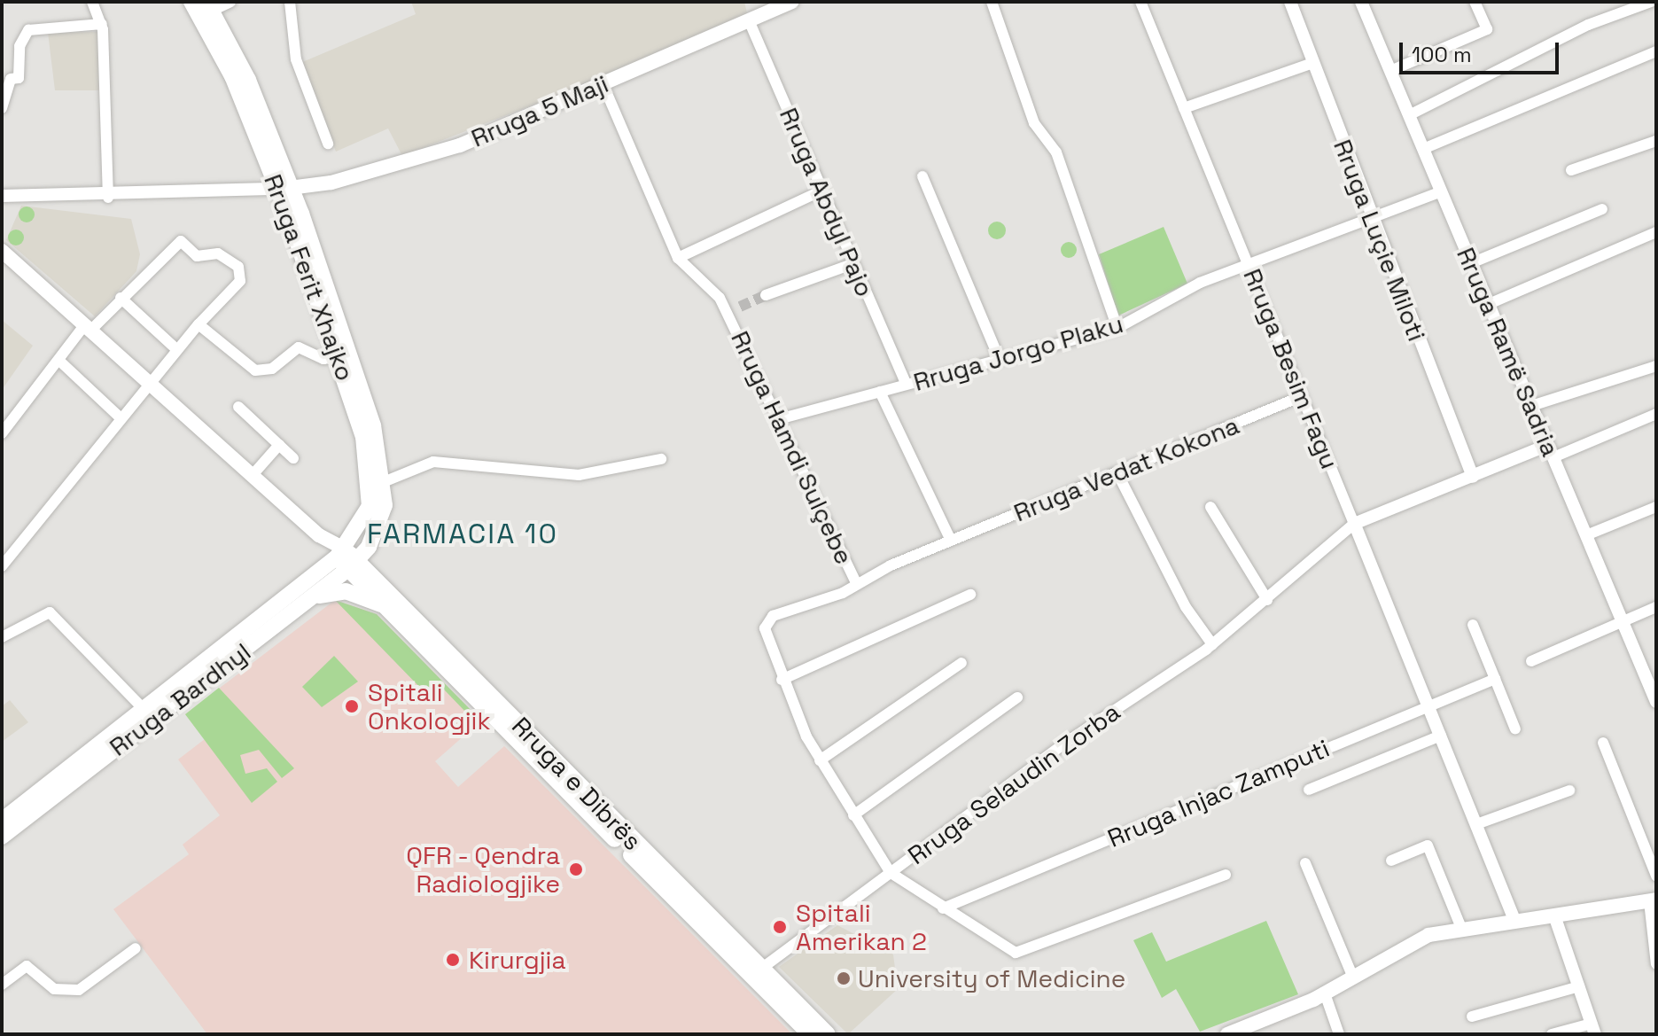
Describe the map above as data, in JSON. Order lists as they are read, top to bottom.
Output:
{
  "streets": {
    "main road": [
      "Rruga 5 Maji",
      "Rruga Ferit Xhajko",
      "Rruga Bardhyl",
      "Rruga e Dibrës"
    ],
    "street": [
      "Rruga Abdyl Pajo",
      "Rruga Luçie Miloti",
      "Rruga Ramë Sadria",
      "Rruga Jorgo Plaku",
      "Rruga Besim Fagu",
      "Rruga Hamdi Sulçebe",
      "Rruga Vedat Kokona",
      "Rruga Selaudin Zorba",
      "Rruga Injac Zamputi"
    ]
  },
  "crossings": [
    ["Rruga 5 Maji", "Rruga Abdyl Pajo"],
    ["Rruga 5 Maji", "Rruga Ferit Xhajko"],
    ["Rruga 5 Maji", "Rruga Hamdi Sulçebe"],
    ["Rruga Abdyl Pajo", "Rruga Jorgo Plaku"],
    ["Rruga Abdyl Pajo", "Rruga Hamdi Sulçebe"],
    ["Rruga Luçie Miloti", "Rruga Jorgo Plaku"],
    ["Rruga Luçie Miloti", "Rruga Selaudin Zorba"],
    ["Rruga Ferit Xhajko", "Rruga Bardhyl"],
    ["Rruga Ferit Xhajko", "Rruga e Dibrës"],
    ["Rruga Ramë Sadria", "Rruga Jorgo Plaku"],
    ["Rruga Ramë Sadria", "Rruga Selaudin Zorba"],
    ["Rruga Jorgo Plaku", "Rruga Besim Fagu"],
    ["Rruga Jorgo Plaku", "Rruga Hamdi Sulçebe"],
    ["Rruga Besim Fagu", "Rruga Vedat Kokona"],
    ["Rruga Besim Fagu", "Rruga Selaudin Zorba"],
    ["Rruga Besim Fagu", "Rruga Injac Zamputi"],
    ["Rruga Hamdi Sulçebe", "Rruga Vedat Kokona"],
    ["Rruga Bardhyl", "Rruga e Dibrës"],
    ["Rruga e Dibrës", "Rruga Selaudin Zorba"]
  ],
  "districts": ["FARMACIA 10"],
  "places": [
    "Spitali Onkologjik",
    "QFR - Qendra Radiologjike",
    "Spitali Amerikan 2",
    "Kirurgjia",
    "University of Medicine"
  ],
  "scale_bar": "100 m"
}
